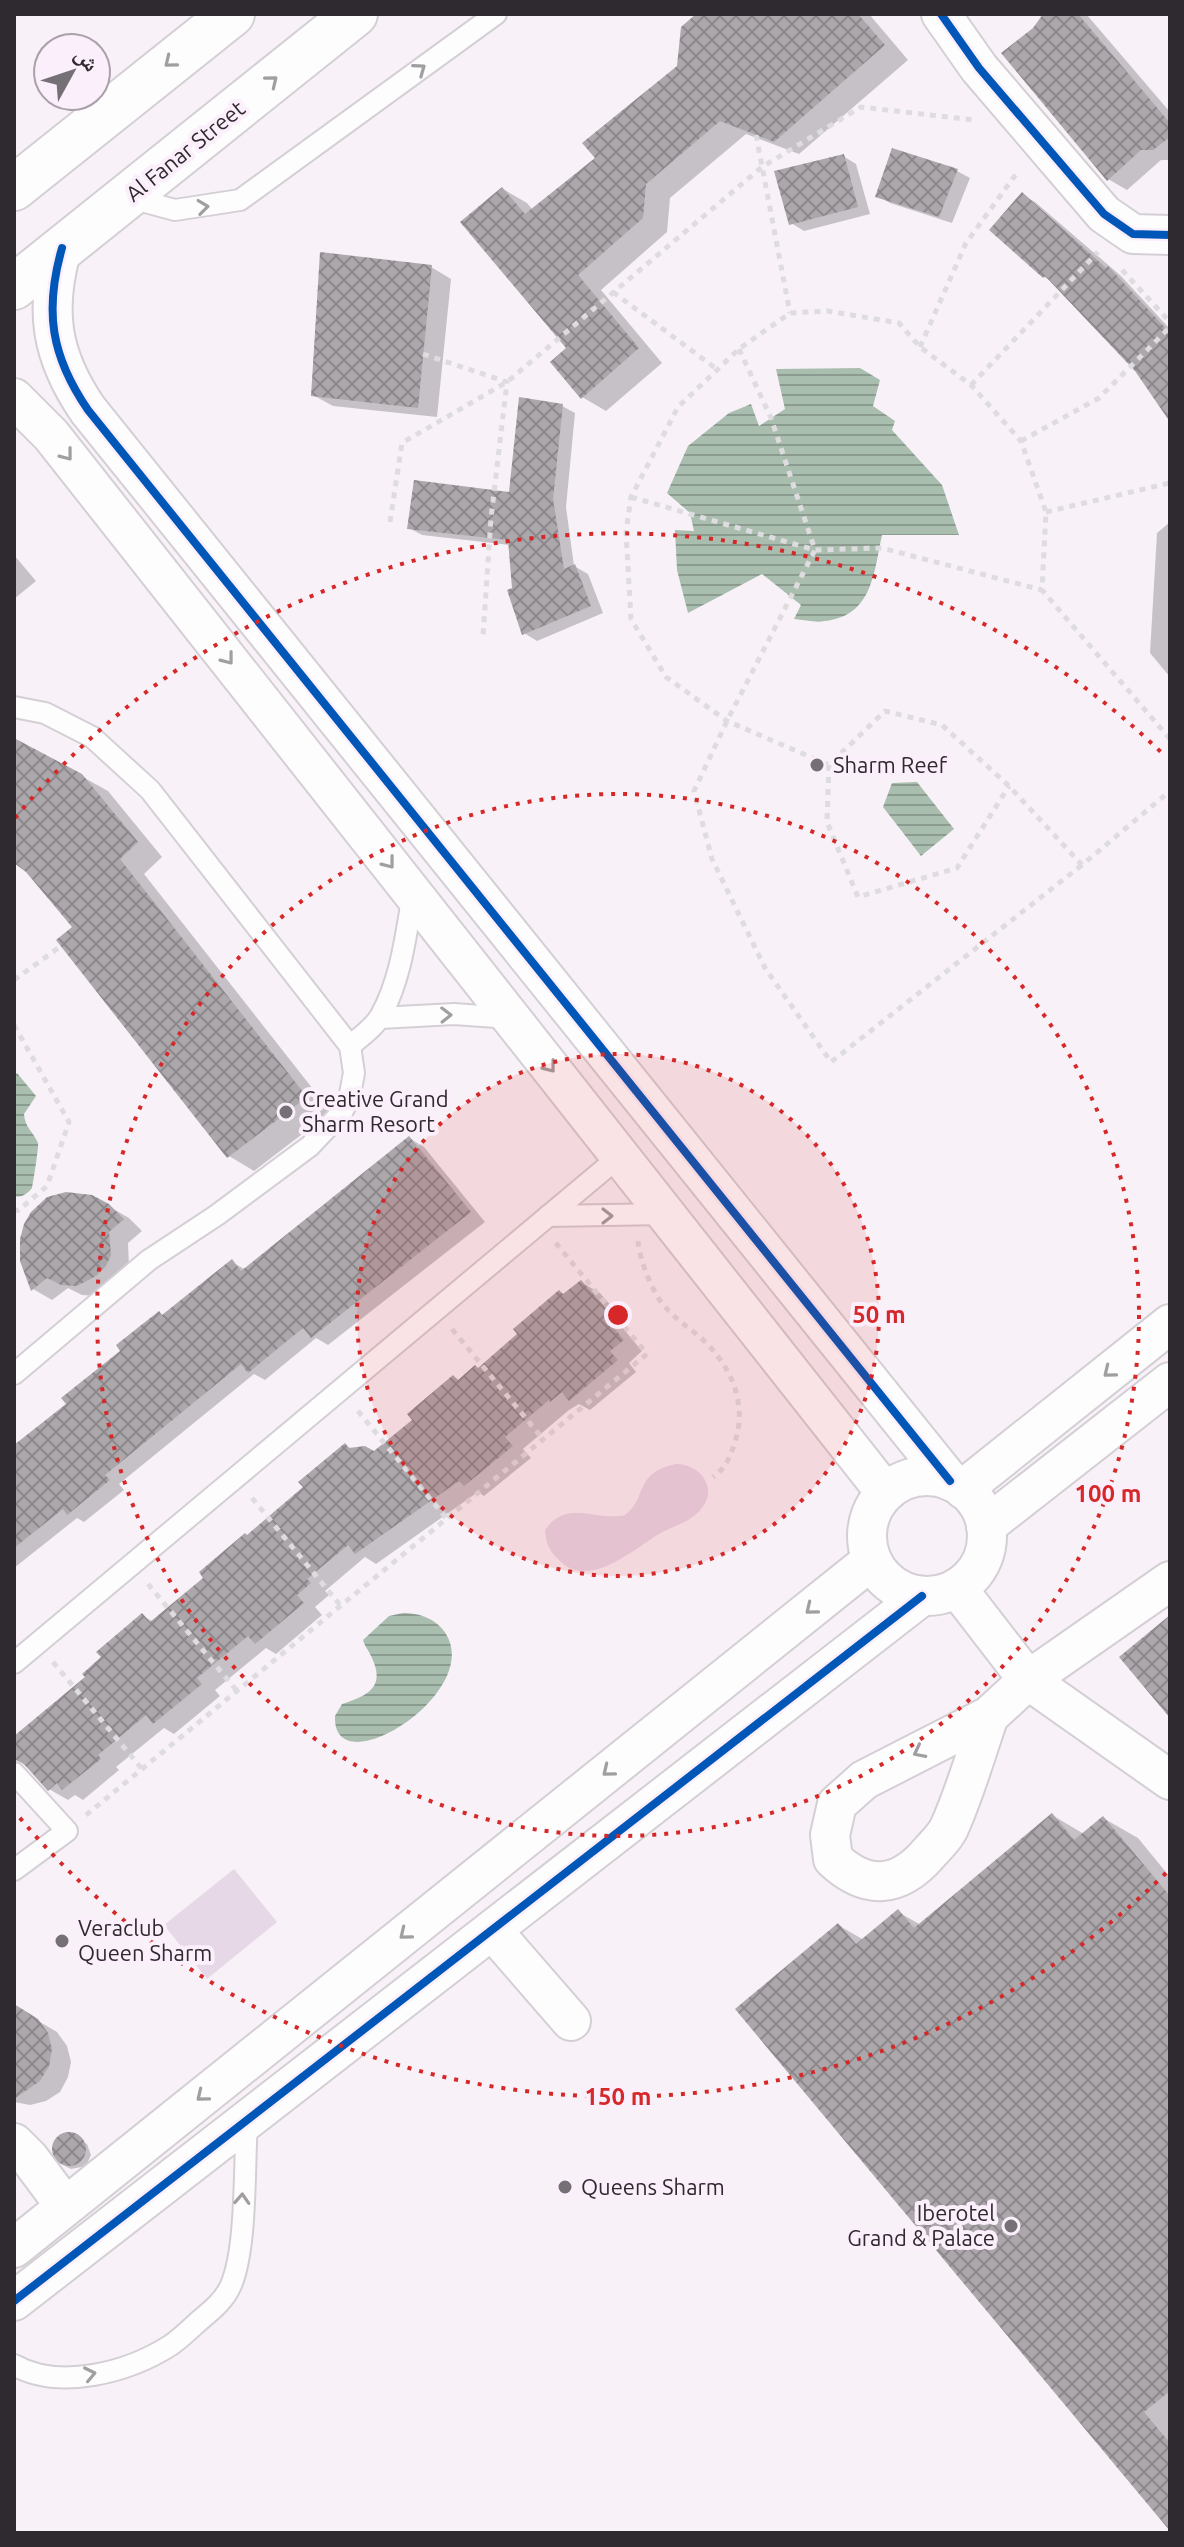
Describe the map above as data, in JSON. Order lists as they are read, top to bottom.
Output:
{
  "streets": {
    "main road": ["Al Fanar Street"]
  },
  "places": [
    "Sharm Reef",
    "Creative Grand Sharm Resort",
    "Veraclub Queen Sharm",
    "Queens Sharm",
    "Iberotel Grand & Palace"
  ],
  "north": "top right",
  "rings": ["50 m", "100 m", "150 m"]
}
